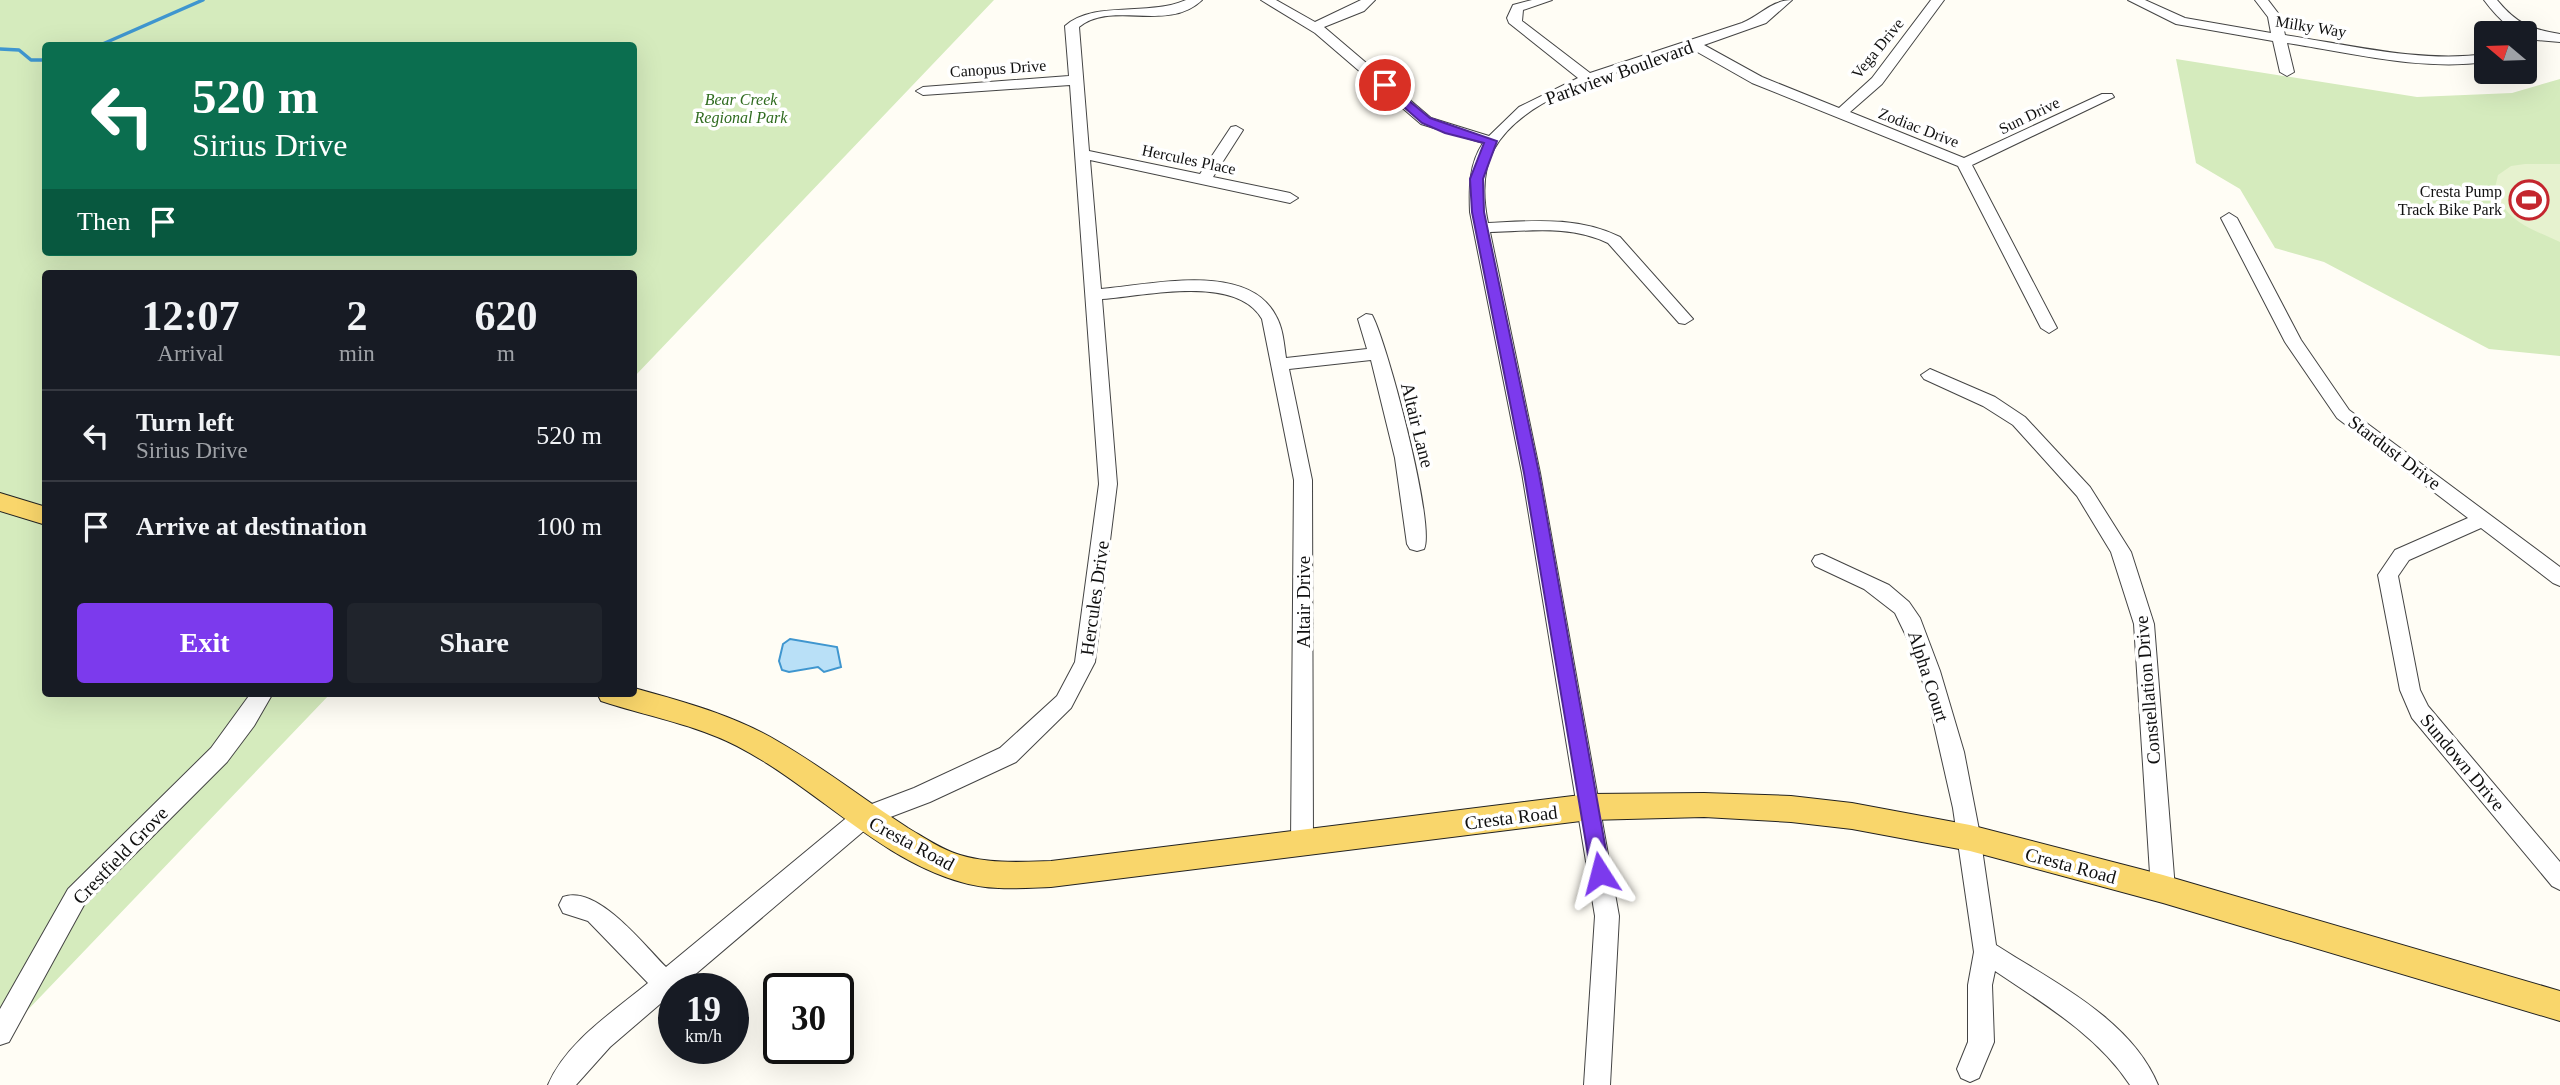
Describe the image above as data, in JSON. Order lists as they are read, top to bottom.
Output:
{
  "streets": {
    "main road": ["Cresta Road"],
    "street": [
      "Milky Way",
      "Vega Drive",
      "Canopus Drive",
      "Parkview Boulevard",
      "Sun Drive",
      "Zodiac Drive",
      "Hercules Place",
      "Altair Lane",
      "Stardust Drive",
      "Hercules Drive",
      "Altair Drive",
      "Alpha Court",
      "Constellation Drive",
      "Sundown Drive",
      "Crestfield Grove"
    ]
  },
  "crossings": [
    ["Vega Drive", "Zodiac Drive"],
    ["Canopus Drive", "Hercules Drive"],
    ["Parkview Boulevard", "Zodiac Drive"],
    ["Parkview Boulevard", "Cresta Road"],
    ["Sun Drive", "Zodiac Drive"],
    ["Hercules Place", "Hercules Drive"],
    ["Stardust Drive", "Sundown Drive"],
    ["Hercules Drive", "Altair Drive"],
    ["Hercules Drive", "Cresta Road"],
    ["Altair Drive", "Cresta Road"],
    ["Alpha Court", "Cresta Road"],
    ["Constellation Drive", "Cresta Road"]
  ],
  "parks": ["Bear Creek Regional Park"],
  "places": {
    "sports": ["Cresta Pump Track Bike Park"]
  },
  "north": "left",
  "page": {
    "turn": ["520 m", "Sirius Drive"],
    "then": "Then",
    "eta": [
      "12:07",
      "Arrival",
      "2",
      "min",
      "620",
      "m"
    ],
    "list": [
      {
        "name": "Turn left",
        "note": "Sirius Drive",
        "value": "520 m"
      },
      {
        "name": "Arrive at destination",
        "value": "100 m"
      }
    ],
    "buttons": ["Exit", "Share"],
    "speed": "19 km/h",
    "limit": "30"
  }
}
